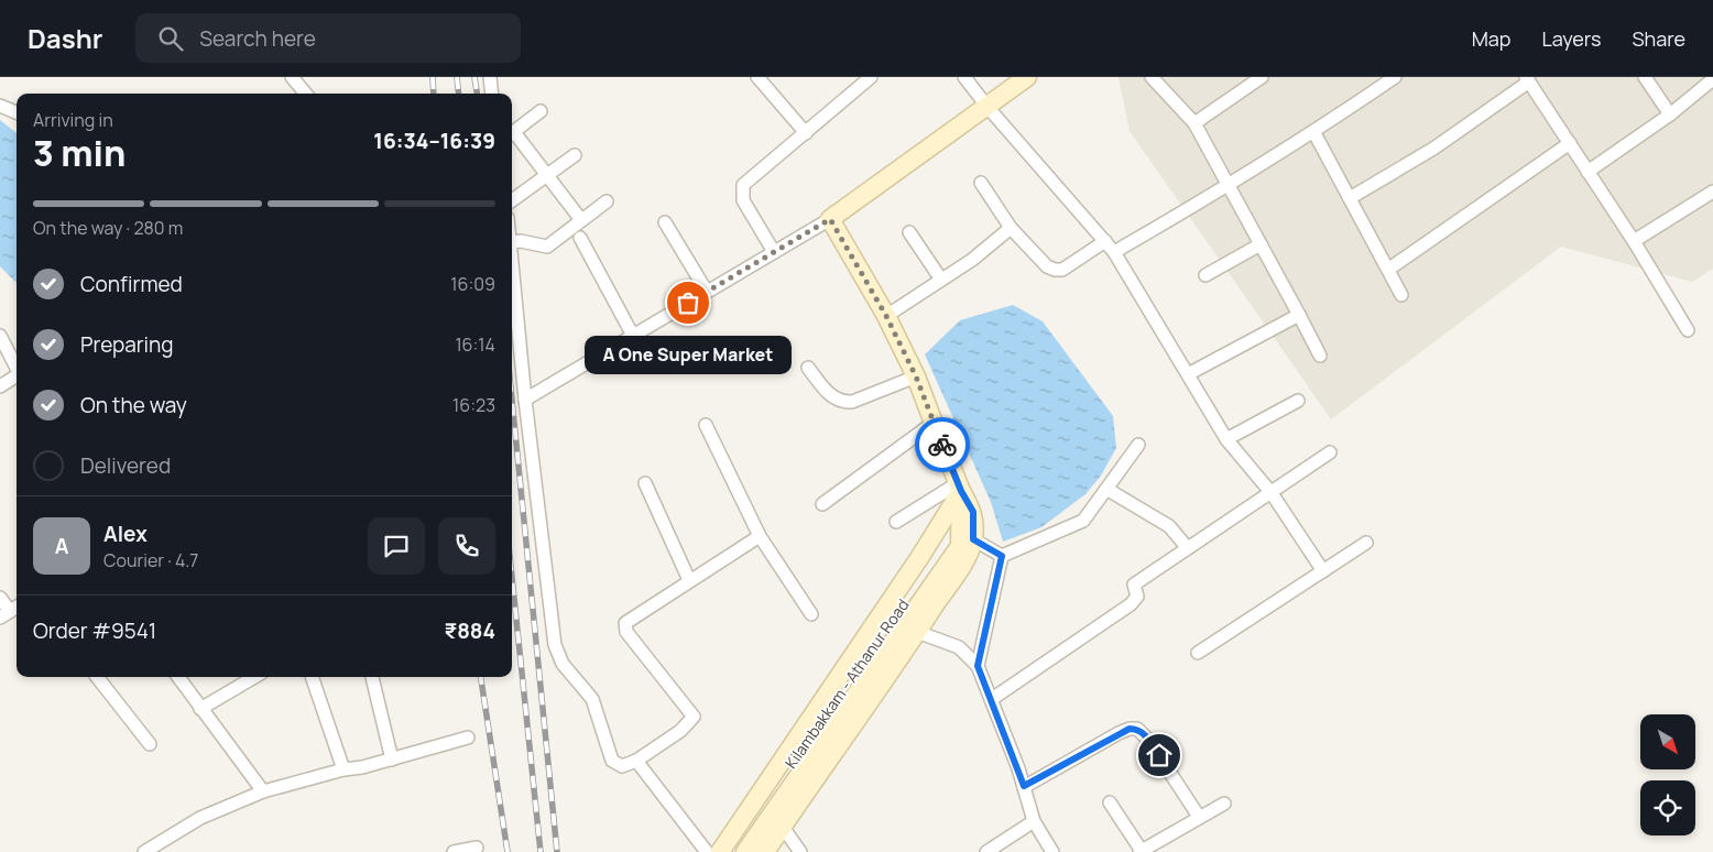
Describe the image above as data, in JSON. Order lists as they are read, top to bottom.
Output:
{
  "streets": {
    "street": ["Kilambakkam - Athanur Road"]
  },
  "places": ["A One Super Market"],
  "north": "bottom right",
  "page": {
    "header": "Dashr",
    "search": "Search here",
    "nav": ["Map", "Layers", "Share"],
    "heading": ["3 min", "Arriving in", "16:34–16:39"],
    "panel": [
      "Alex",
      "Courier · 4.7",
      "Order #9541",
      "₹884"
    ],
    "bar": "On the way · 280 m",
    "list": [
      ["Confirmed", "16:09"],
      ["Preparing", "16:14"],
      ["On the way", "16:23"],
      "Delivered"
    ],
    "bubble": "A One Super Market",
    "round": "A"
  }
}
